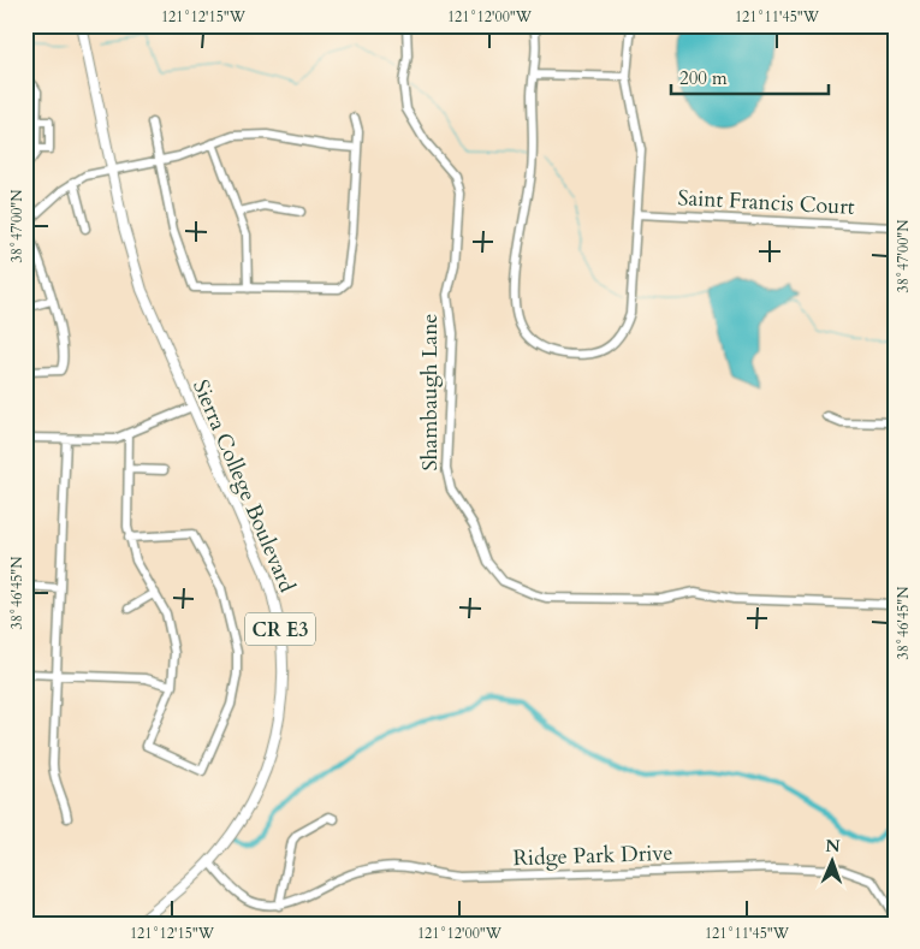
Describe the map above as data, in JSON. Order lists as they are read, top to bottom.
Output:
{
  "streets": {
    "main road": ["Sierra College Boulevard", "CR E3"],
    "street": ["Saint Francis Court", "Shambaugh Lane", "Ridge Park Drive"]
  },
  "scale_bar": "200 m",
  "north": "top",
  "coordinates": [
    "121°12'15\"W",
    "121°12'00\"W",
    "121°11'45\"W",
    "38°47'00\"N",
    "38°46'45\"N"
  ]
}
